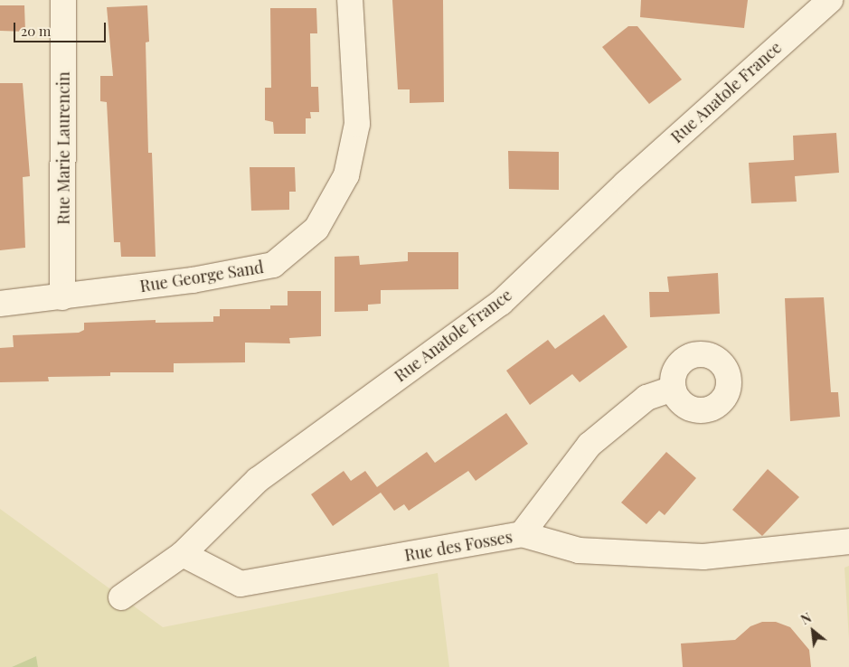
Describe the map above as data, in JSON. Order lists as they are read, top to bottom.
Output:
{
  "streets": {
    "street": [
      "Rue Anatole France",
      "Rue Marie Laurencin",
      "Rue George Sand",
      "Rue des Fosses"
    ]
  },
  "crossings": [
    ["Rue Anatole France", "Rue des Fosses"],
    ["Rue Marie Laurencin", "Rue George Sand"]
  ],
  "scale_bar": "20 m",
  "north": "top left"
}
